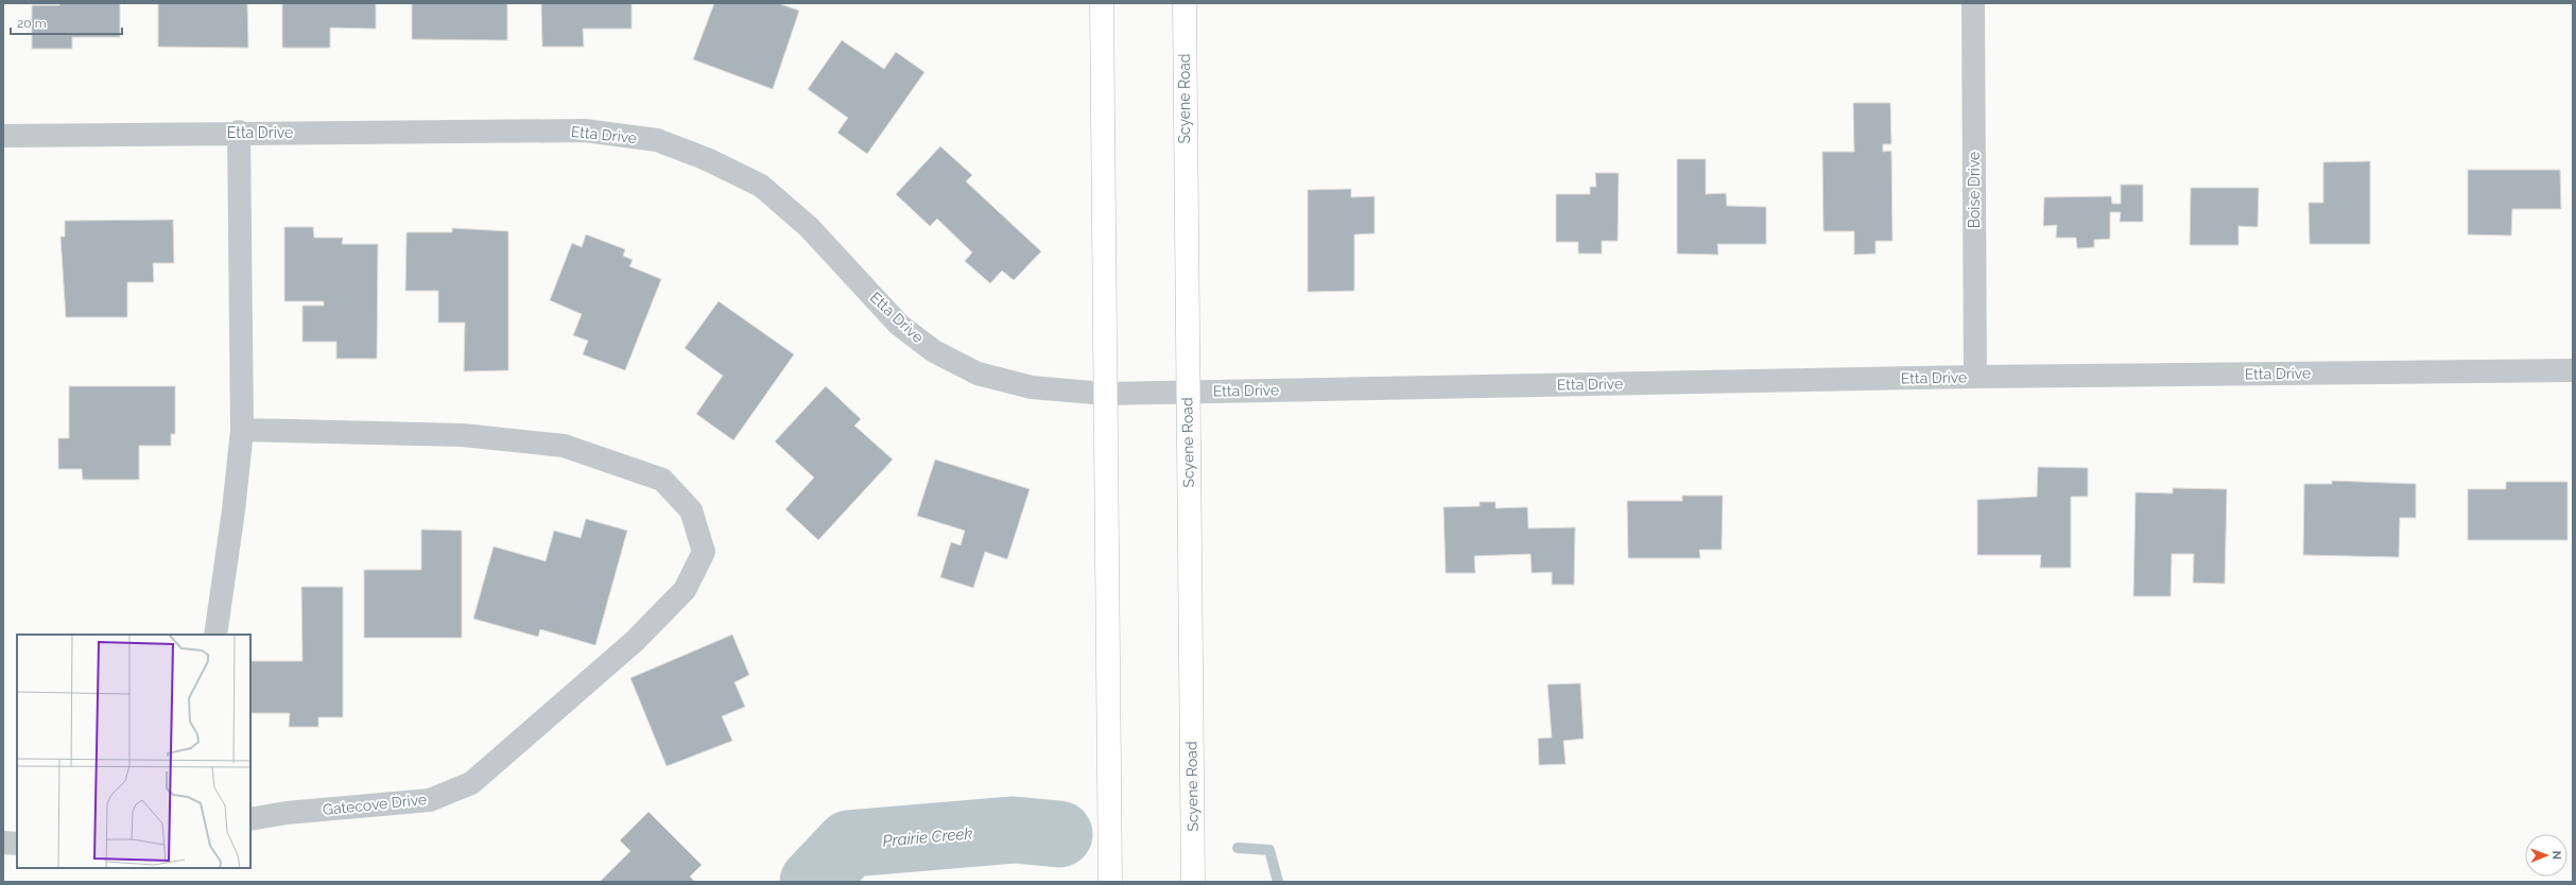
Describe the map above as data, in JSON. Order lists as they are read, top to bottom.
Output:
{
  "streets": {
    "main road": ["Scyene Road"],
    "street": ["Etta Drive", "Boise Drive", "Gatecove Drive"]
  },
  "crossings": [
    ["Scyene Road", "Etta Drive"],
    ["Etta Drive", "Boise Drive"]
  ],
  "water": ["Prairie Creek"],
  "scale_bar": "20 m",
  "north": "right"
}
